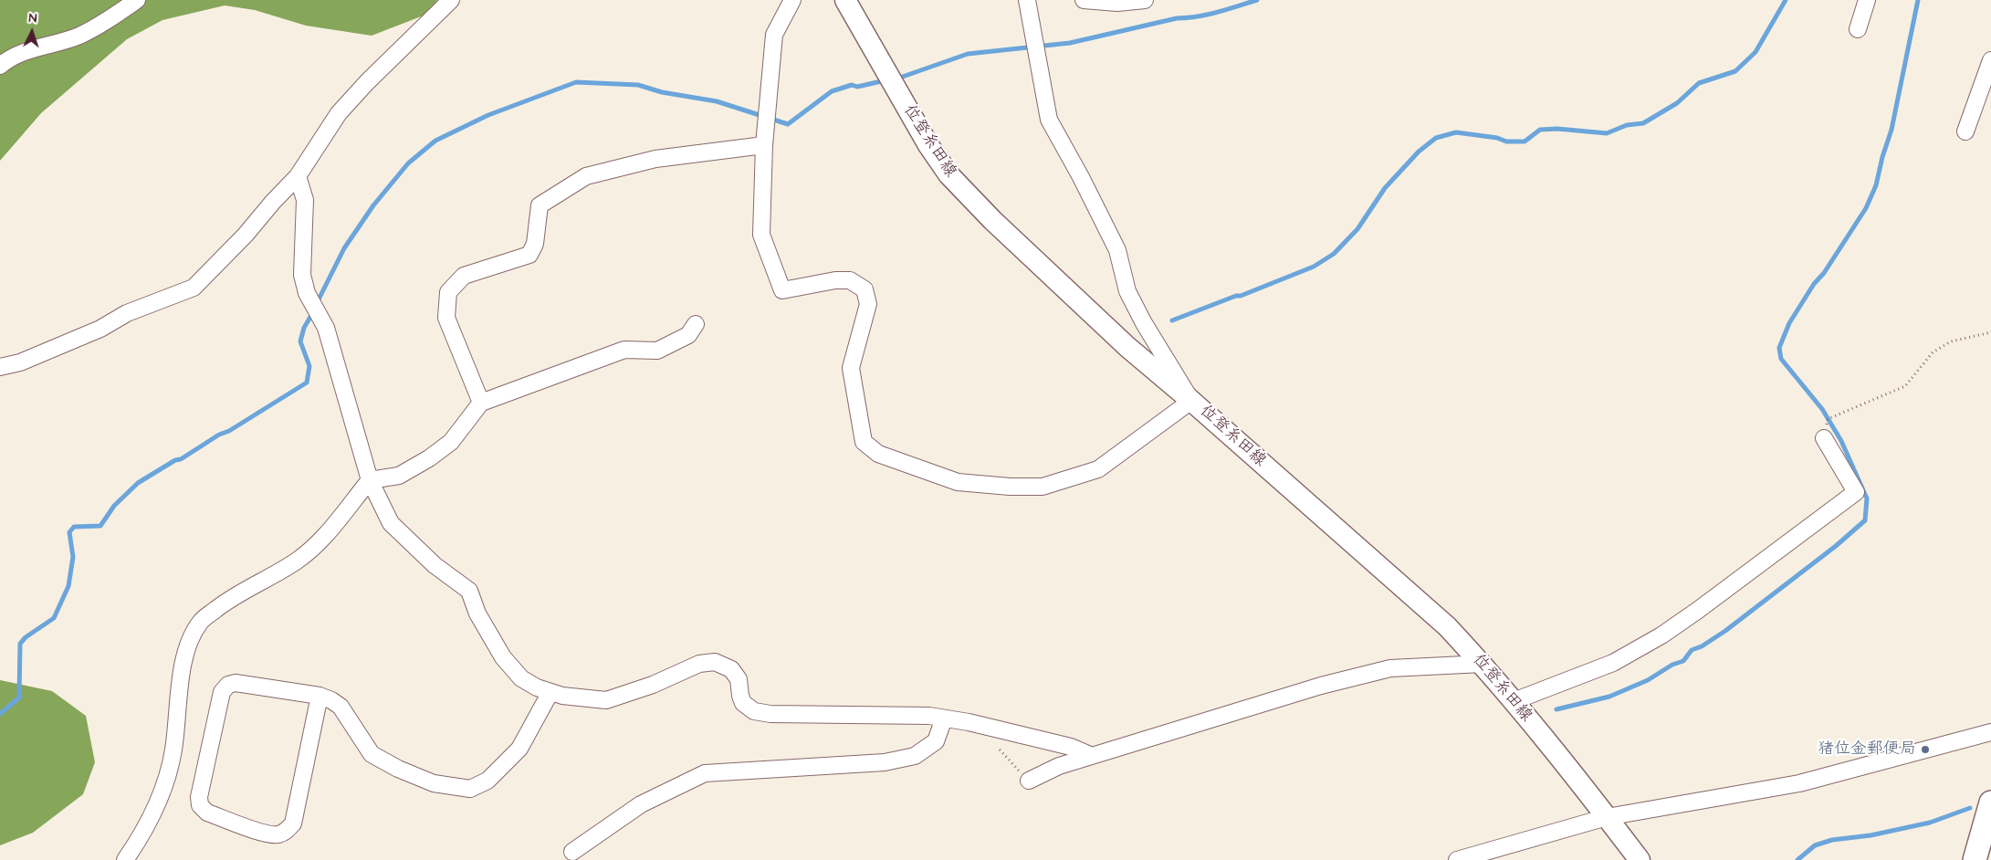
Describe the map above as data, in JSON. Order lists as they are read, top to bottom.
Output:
{
  "streets": {
    "main road": ["位登糸田線"]
  },
  "places": ["猪位金郵便局"],
  "north": "top"
}
